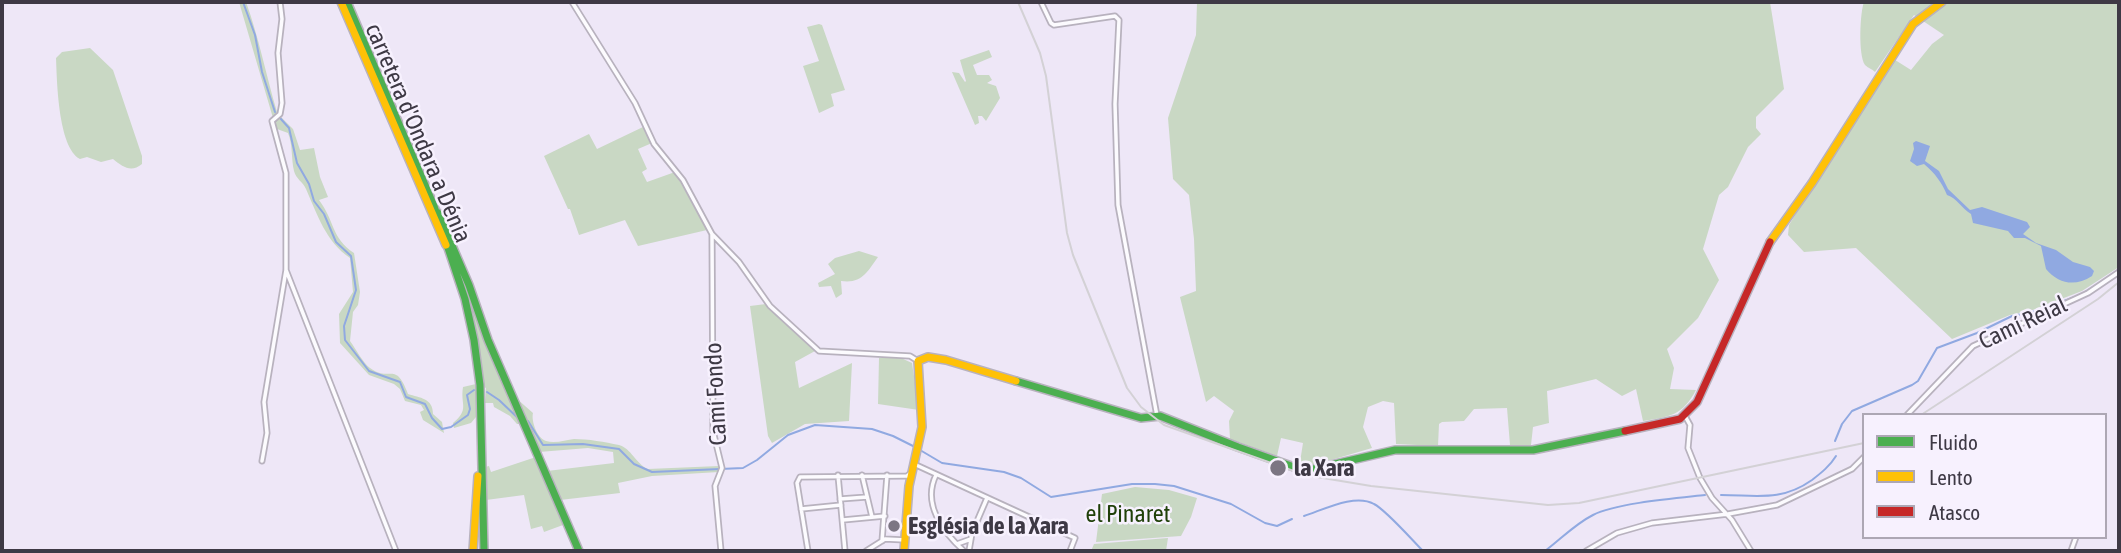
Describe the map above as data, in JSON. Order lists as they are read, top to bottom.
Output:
{
  "streets": {
    "main road": ["carretera d'Ondara a Dénia"],
    "street": ["Camí Reial", "Camí Fondo"]
  },
  "parks": ["el Pinaret"],
  "places": ["la Xara", "Església de la Xara"],
  "legend": ["Fluido", "Lento", "Atasco"]
}
